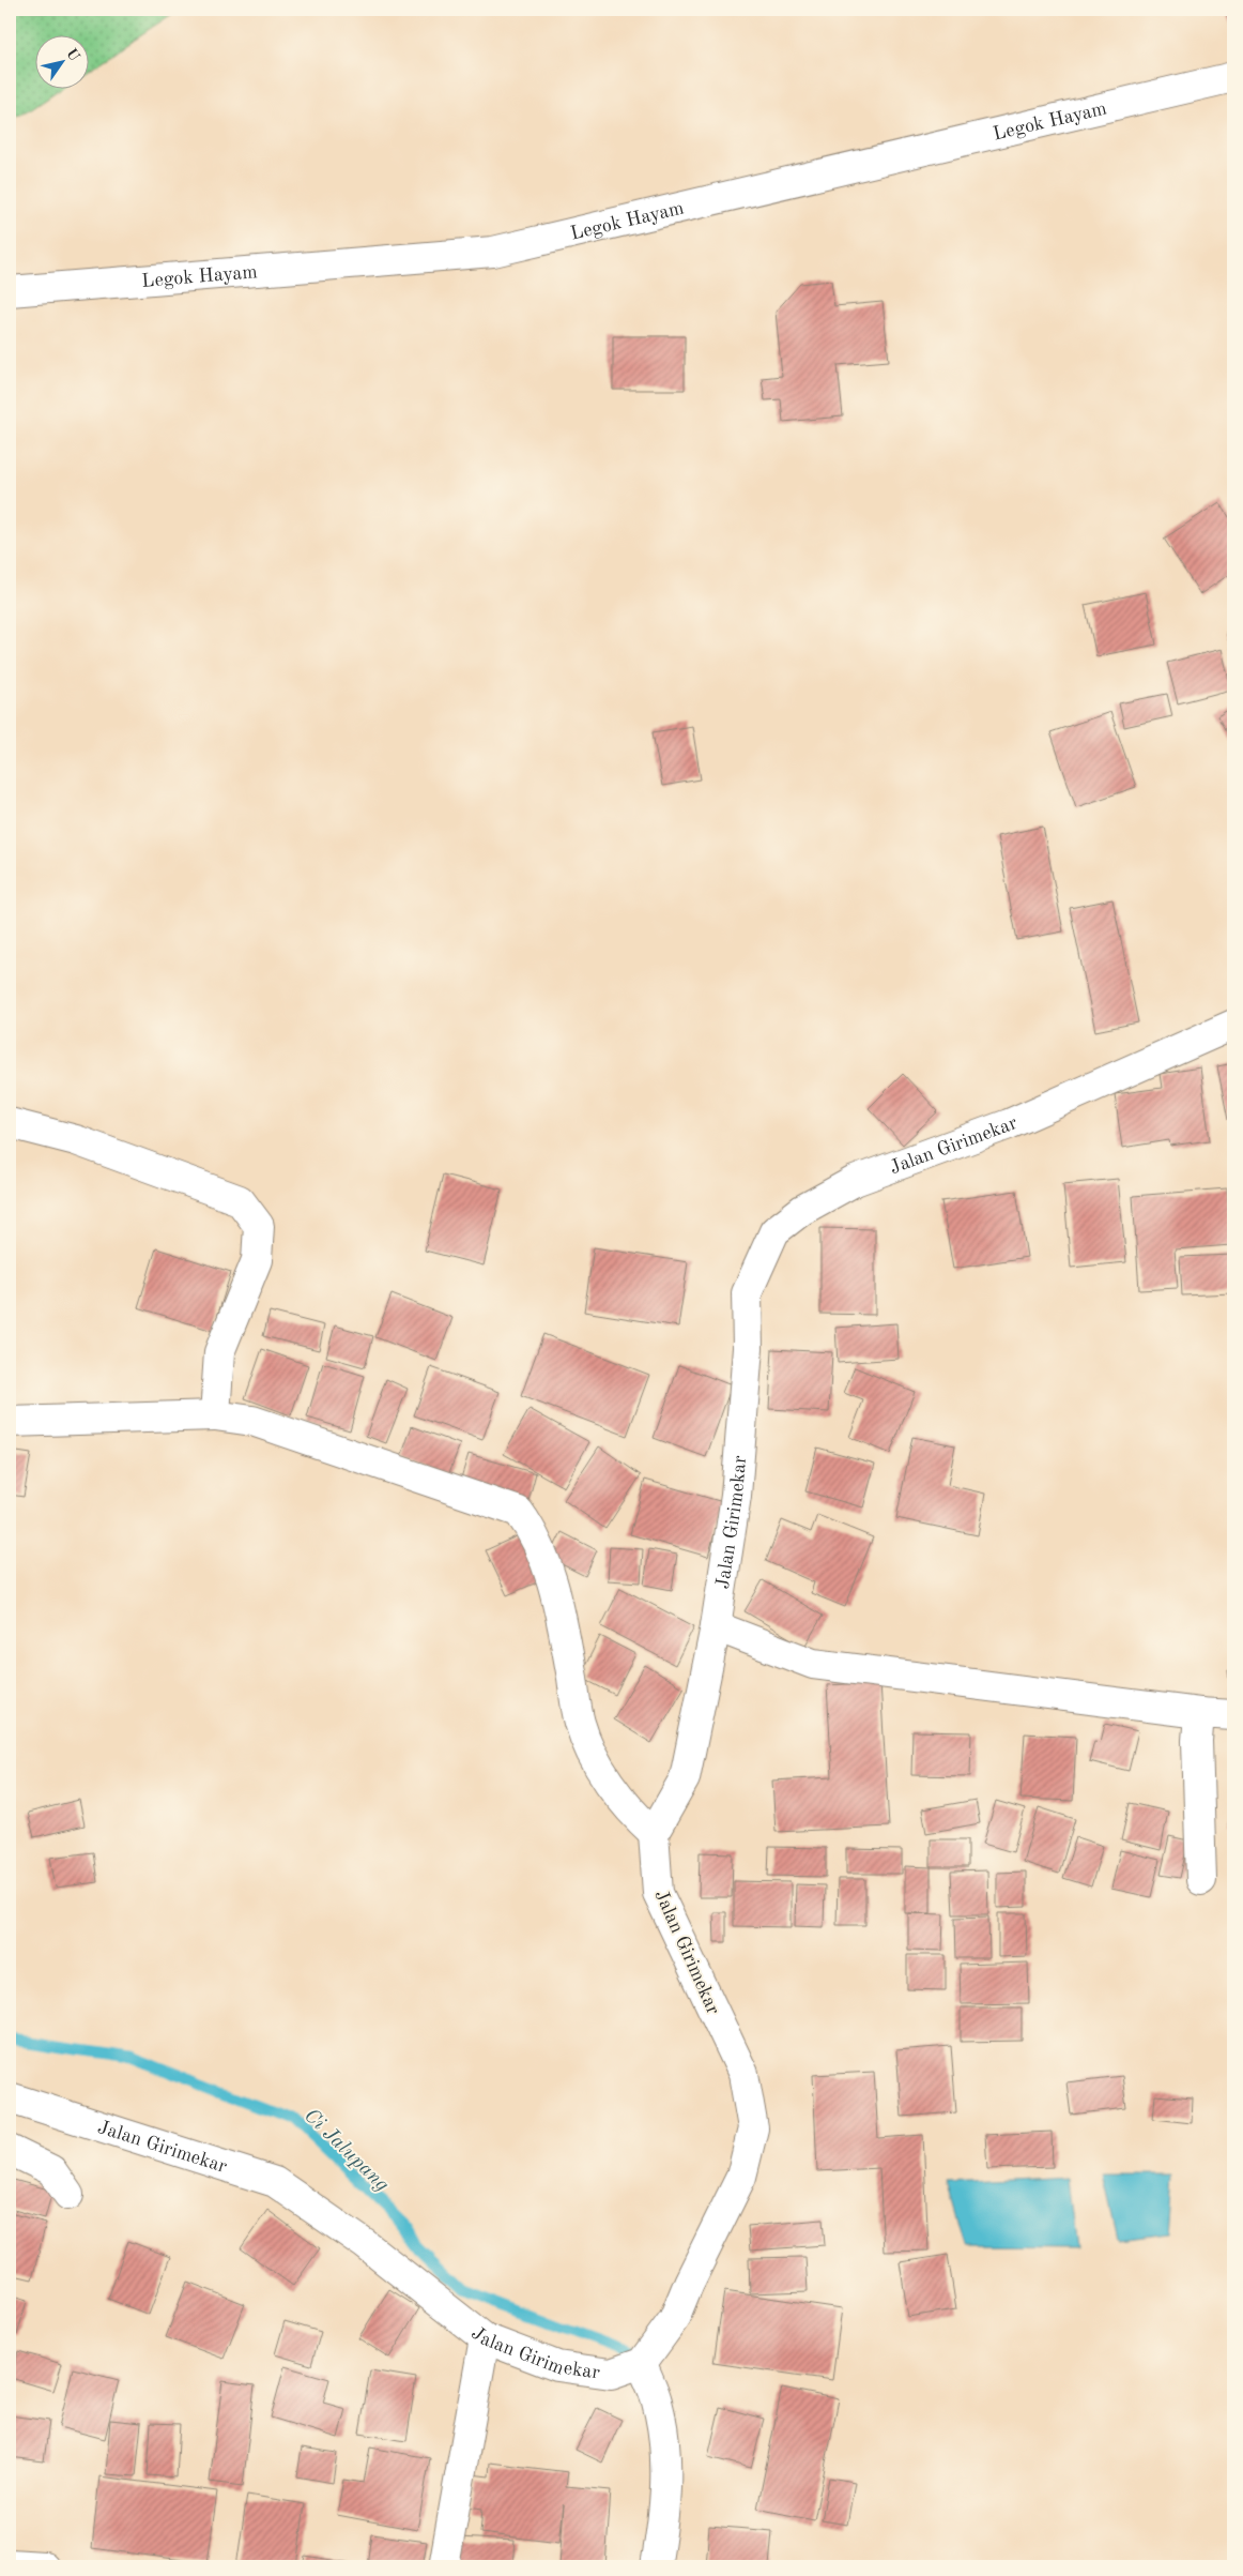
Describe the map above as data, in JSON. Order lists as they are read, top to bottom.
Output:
{
  "streets": {
    "street": ["Legok Hayam", "Jalan Girimekar"]
  },
  "water": ["Ci Jalupang"],
  "north": "top right"
}
